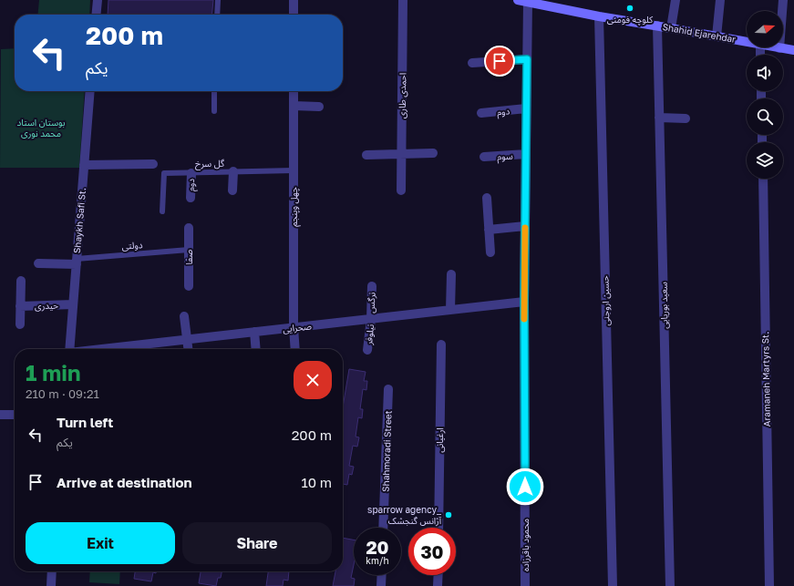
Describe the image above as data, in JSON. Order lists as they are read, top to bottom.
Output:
{
  "streets": {
    "main road": ["Shahid Ejarehdar"],
    "street": [
      "احمدی طاری",
      "دوم",
      "سوم",
      "چهل وپنجم",
      "Shaykh Safi St.",
      "صفا",
      "حسین اروجنی",
      "نرگس",
      "حیدری",
      "سعید بوریایی",
      "صحرایی",
      "نیلوفر",
      "Aramaneh Martyrs St.",
      "ارغیانی",
      "Shahmoradi Street",
      "محمود باقرزاده"
    ],
    "lane": ["گل سرخ", "دولتی"]
  },
  "crossings": [
    ["Shahid Ejarehdar", "حسین اروجنی"],
    ["Shahid Ejarehdar", "سعید بوریایی"],
    ["Shahid Ejarehdar", "محمود باقرزاده"],
    ["دوم", "گل سرخ"],
    ["دوم", "محمود باقرزاده"],
    ["سوم", "محمود باقرزاده"],
    ["گل سرخ", "چهل وپنجم"],
    ["چهل وپنجم", "صحرایی"],
    ["Shaykh Safi St.", "دولتی"],
    ["Shaykh Safi St.", "حیدری"],
    ["دولتی", "صفا"],
    ["نرگس", "صحرایی"],
    ["نرگس", "نیلوفر"],
    ["صحرایی", "نیلوفر"],
    ["صحرایی", "محمود باقرزاده"]
  ],
  "parks": ["بوستان استاد محمد نوری"],
  "places": ["کلوچه فومنی", "sparrow agency_ آژانس گنجشک"],
  "north": "right",
  "page": {
    "turn": ["200 m", "یکم"],
    "heading": ["1 min", "210 m · 09:21"],
    "list": [
      {
        "name": "Turn left",
        "note": "یکم",
        "value": "200 m"
      },
      {
        "name": "Arrive at destination",
        "value": "10 m"
      }
    ],
    "buttons": ["Exit", "Share"],
    "speed": "20 km/h",
    "limit": "30"
  }
}
